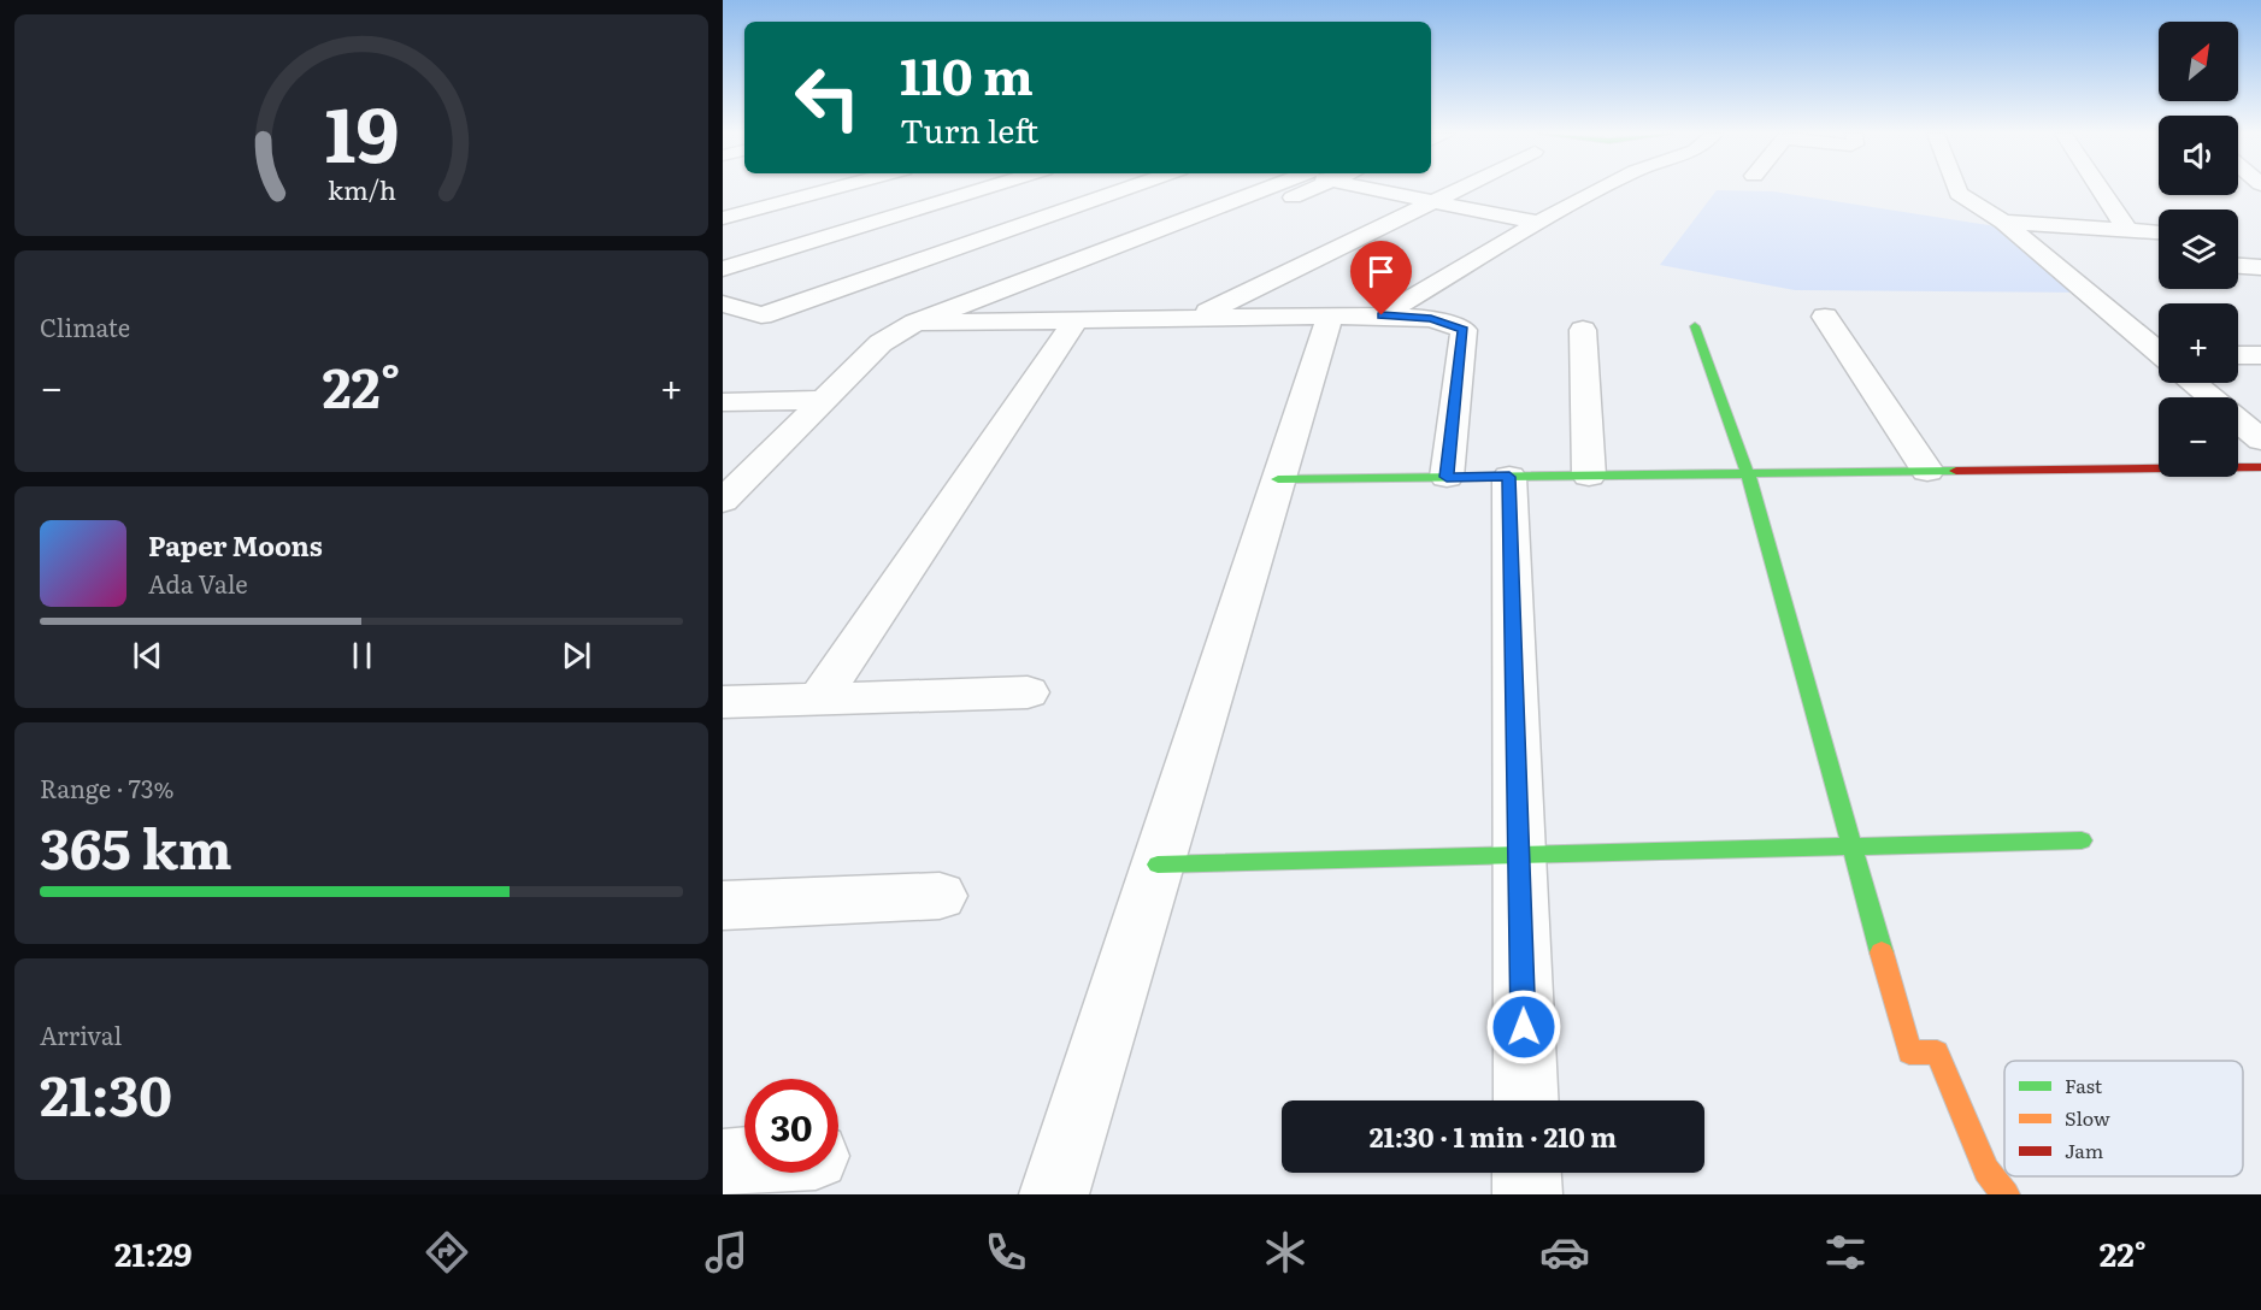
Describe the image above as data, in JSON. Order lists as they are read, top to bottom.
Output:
{
  "legend": ["Fast", "Slow", "Jam"],
  "north": "top right",
  "page": {
    "map_buttons": ["+", "−"],
    "turn": ["110 m", "Turn left"],
    "tile": [
      "Climate",
      ["Range · 73%", "365 km"],
      ["Arrival", "21:30"]
    ],
    "heat": ["−", "22°", "+"],
    "song": ["Paper Moons", "Ada Vale"],
    "limit": "30",
    "trip": "21:30 · 1 min · 210 m",
    "tabs": ["21:29", "22°"],
    "gauge": ["19", "km/h"]
  }
}
